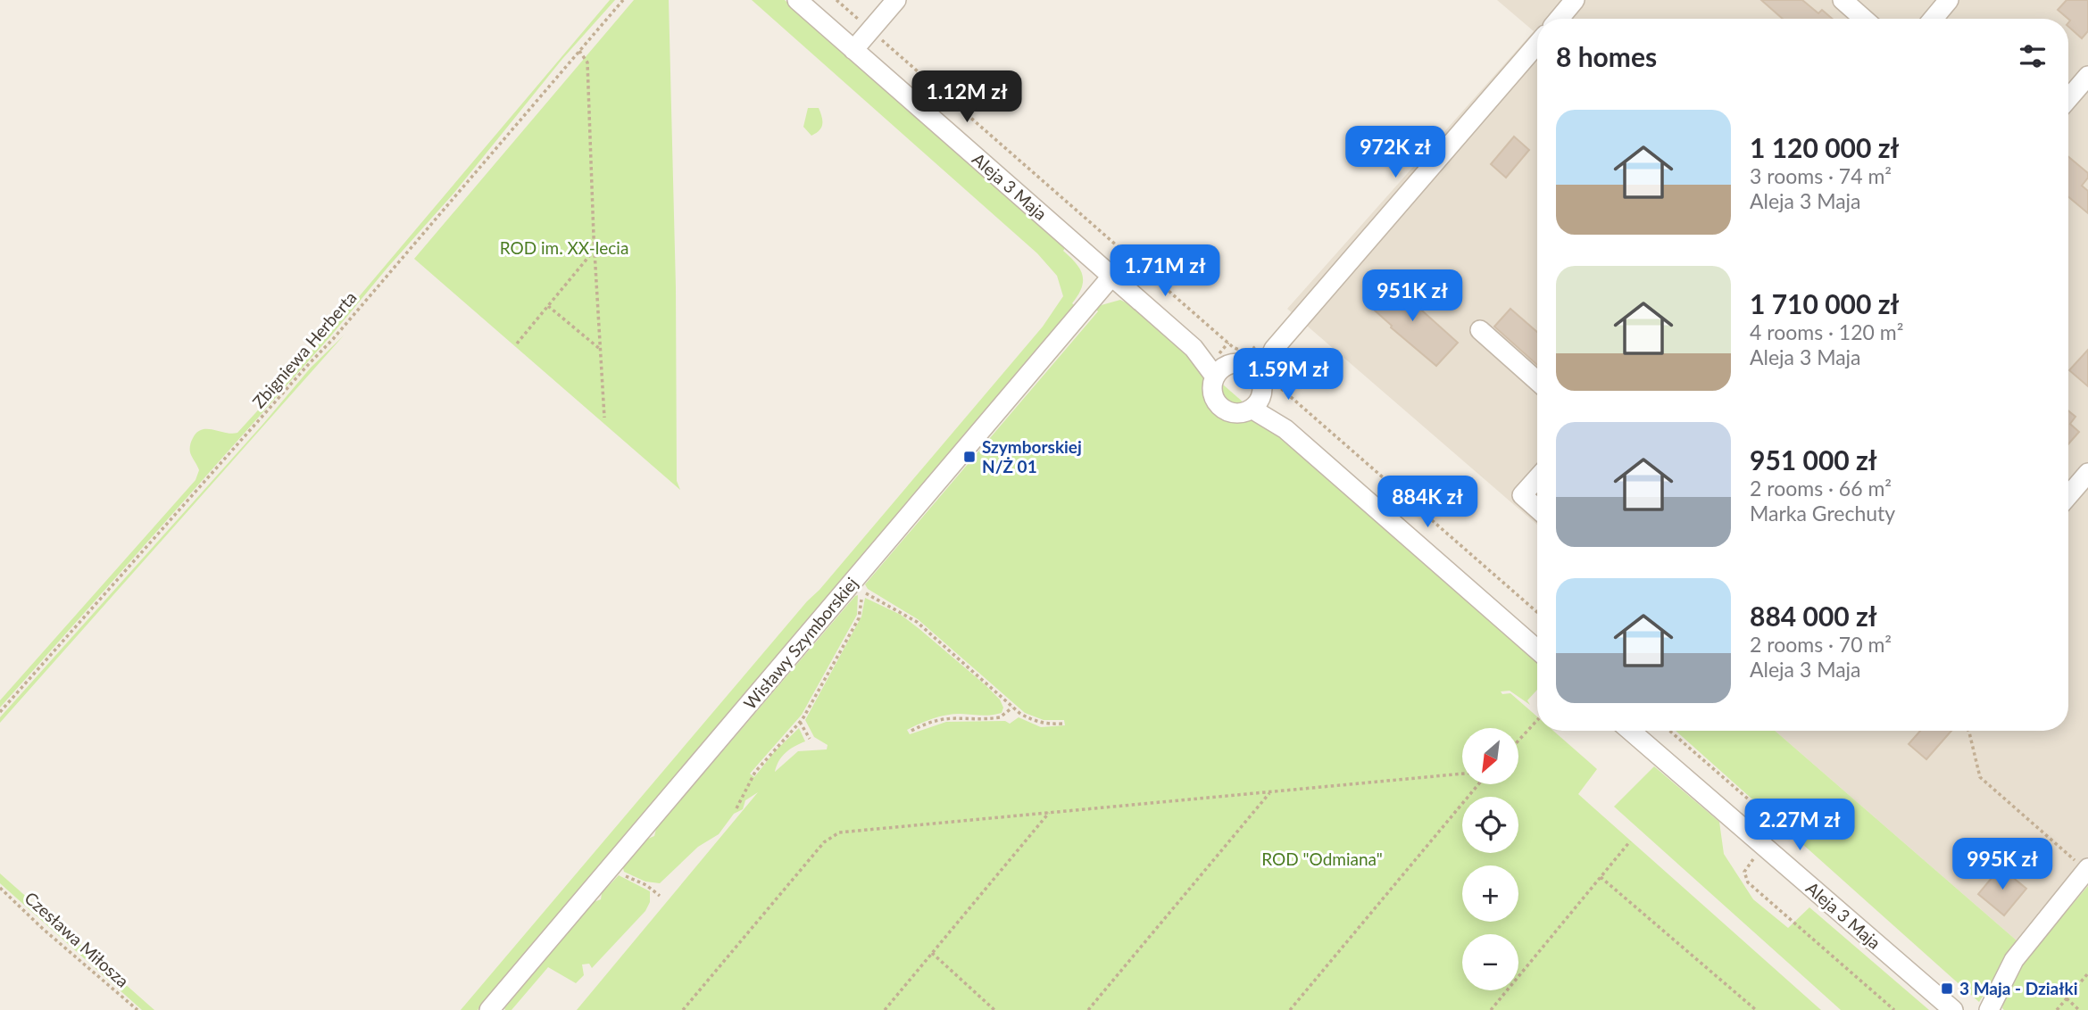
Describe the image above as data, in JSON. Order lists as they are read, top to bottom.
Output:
{
  "streets": {
    "street": ["Aleja 3 Maja", "Wisławy Szymborskiej"],
    "path": ["Zbigniewa Herberta", "Czesława Miłosza"]
  },
  "crossings": [
    ["Aleja 3 Maja", "Wisławy Szymborskiej"]
  ],
  "parks": ["ROD im. XX-lecia", "ROD \"Odmiana\""],
  "places": {
    "transit": ["Szymborskiej N/Ż 01", "3 Maja - Działki"]
  },
  "north": "bottom left",
  "page": {
    "heading": "8 homes",
    "price": [
      "1.12M zł",
      "972K zł",
      "1.71M zł",
      "951K zł",
      "1.59M zł",
      "884K zł",
      "2.27M zł",
      "995K zł"
    ],
    "list": [
      {
        "name": "1 120 000 zł",
        "note": "3 rooms · 74 m² · Aleja 3 Maja"
      },
      {
        "name": "1 710 000 zł",
        "note": "4 rooms · 120 m² · Aleja 3 Maja"
      },
      {
        "name": "951 000 zł",
        "note": "2 rooms · 66 m² · Marka Grechuty"
      },
      {
        "name": "884 000 zł",
        "note": "2 rooms · 70 m² · Aleja 3 Maja"
      }
    ],
    "map_buttons": ["+", "−"]
  }
}
